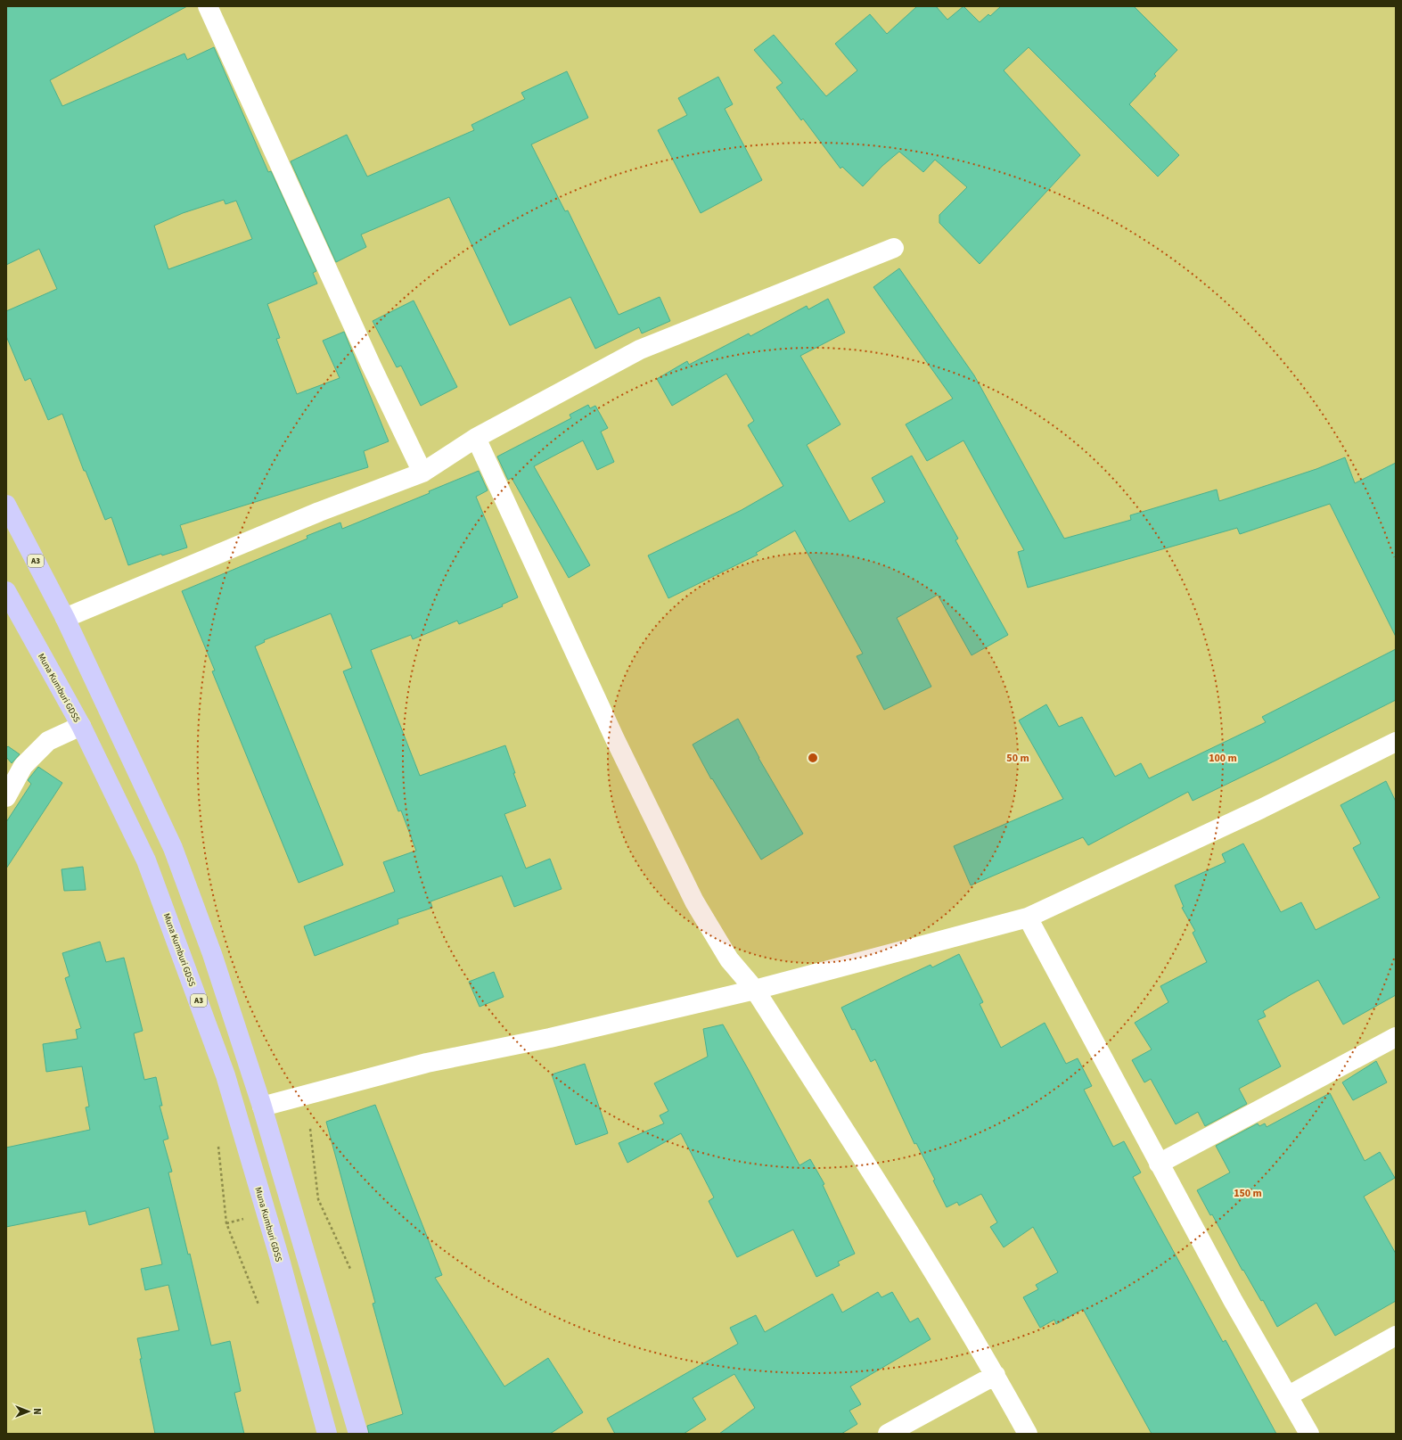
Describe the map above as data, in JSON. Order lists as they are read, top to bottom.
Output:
{
  "streets": {
    "highway": ["A3", "Muna Kumburi GDSS"]
  },
  "north": "right",
  "rings": ["50 m", "100 m", "150 m"]
}
